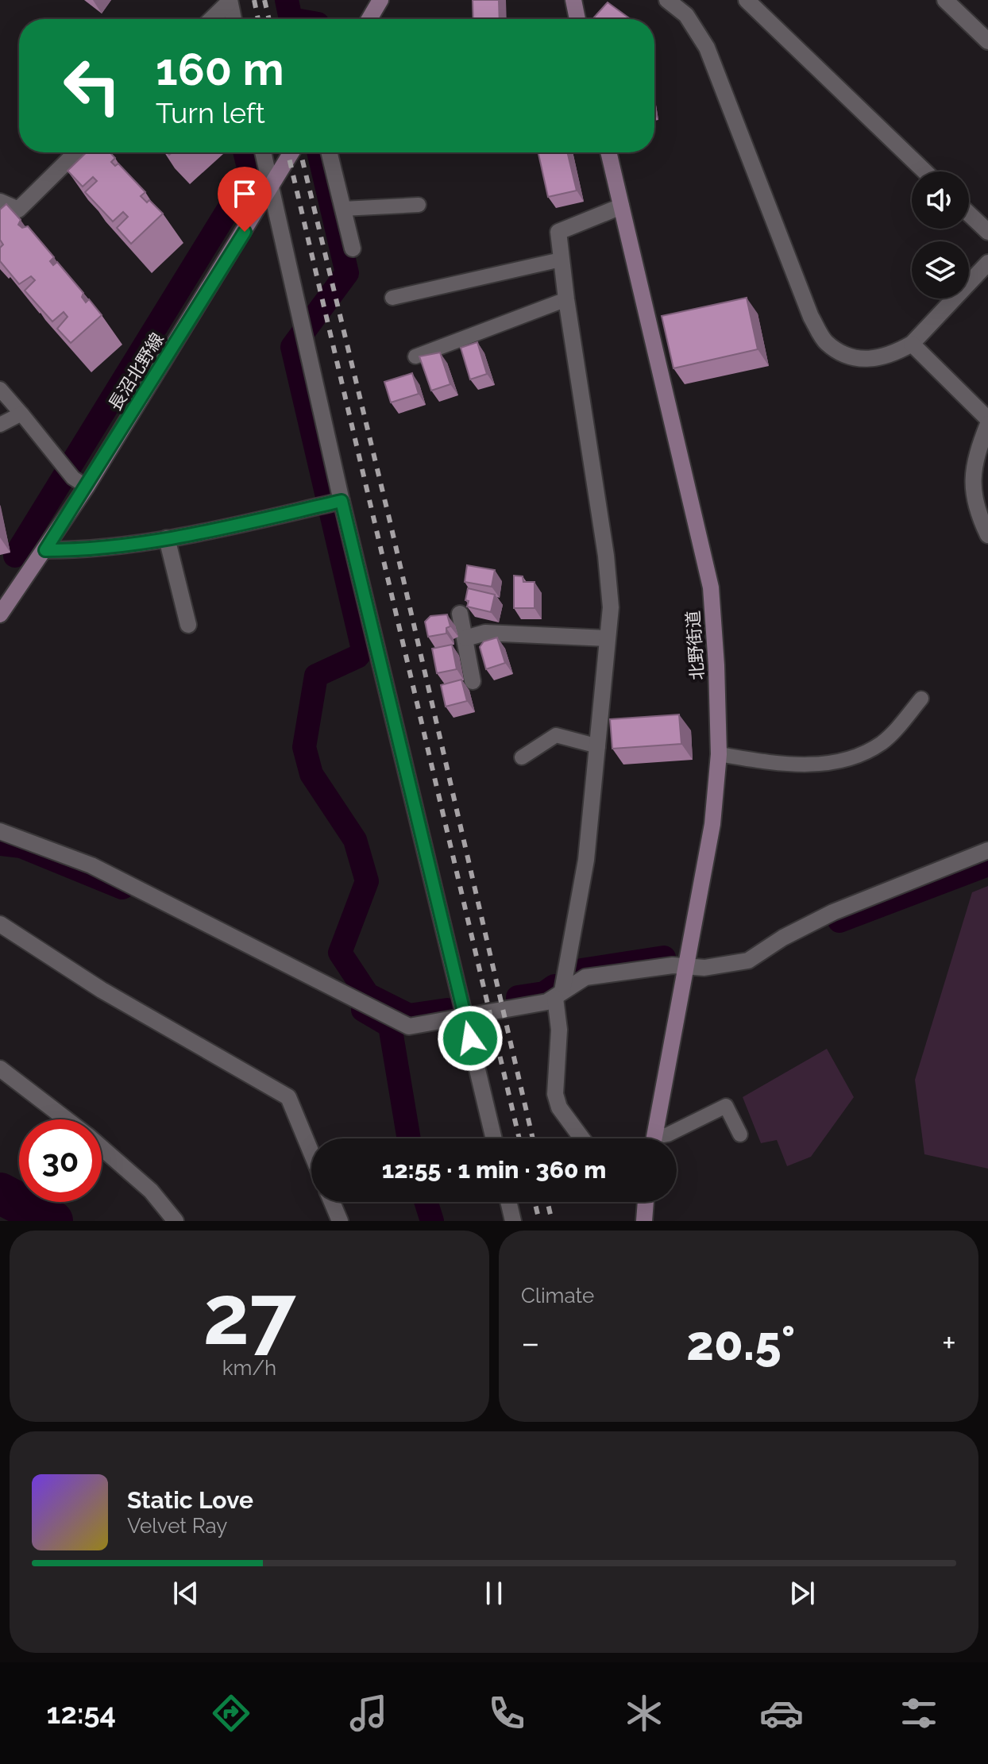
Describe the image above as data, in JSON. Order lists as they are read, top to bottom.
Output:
{
  "streets": {
    "main road": ["長沼北野線", "北野街道"]
  },
  "page": {
    "turn": ["160 m", "Turn left"],
    "limit": "30",
    "trip": "12:55 · 1 min · 360 m",
    "tile": [
      ["27", "km/h"],
      "Climate"
    ],
    "heat": ["−", "20.5°", "+"],
    "song": ["Static Love", "Velvet Ray"],
    "tabs": "12:54"
  }
}
